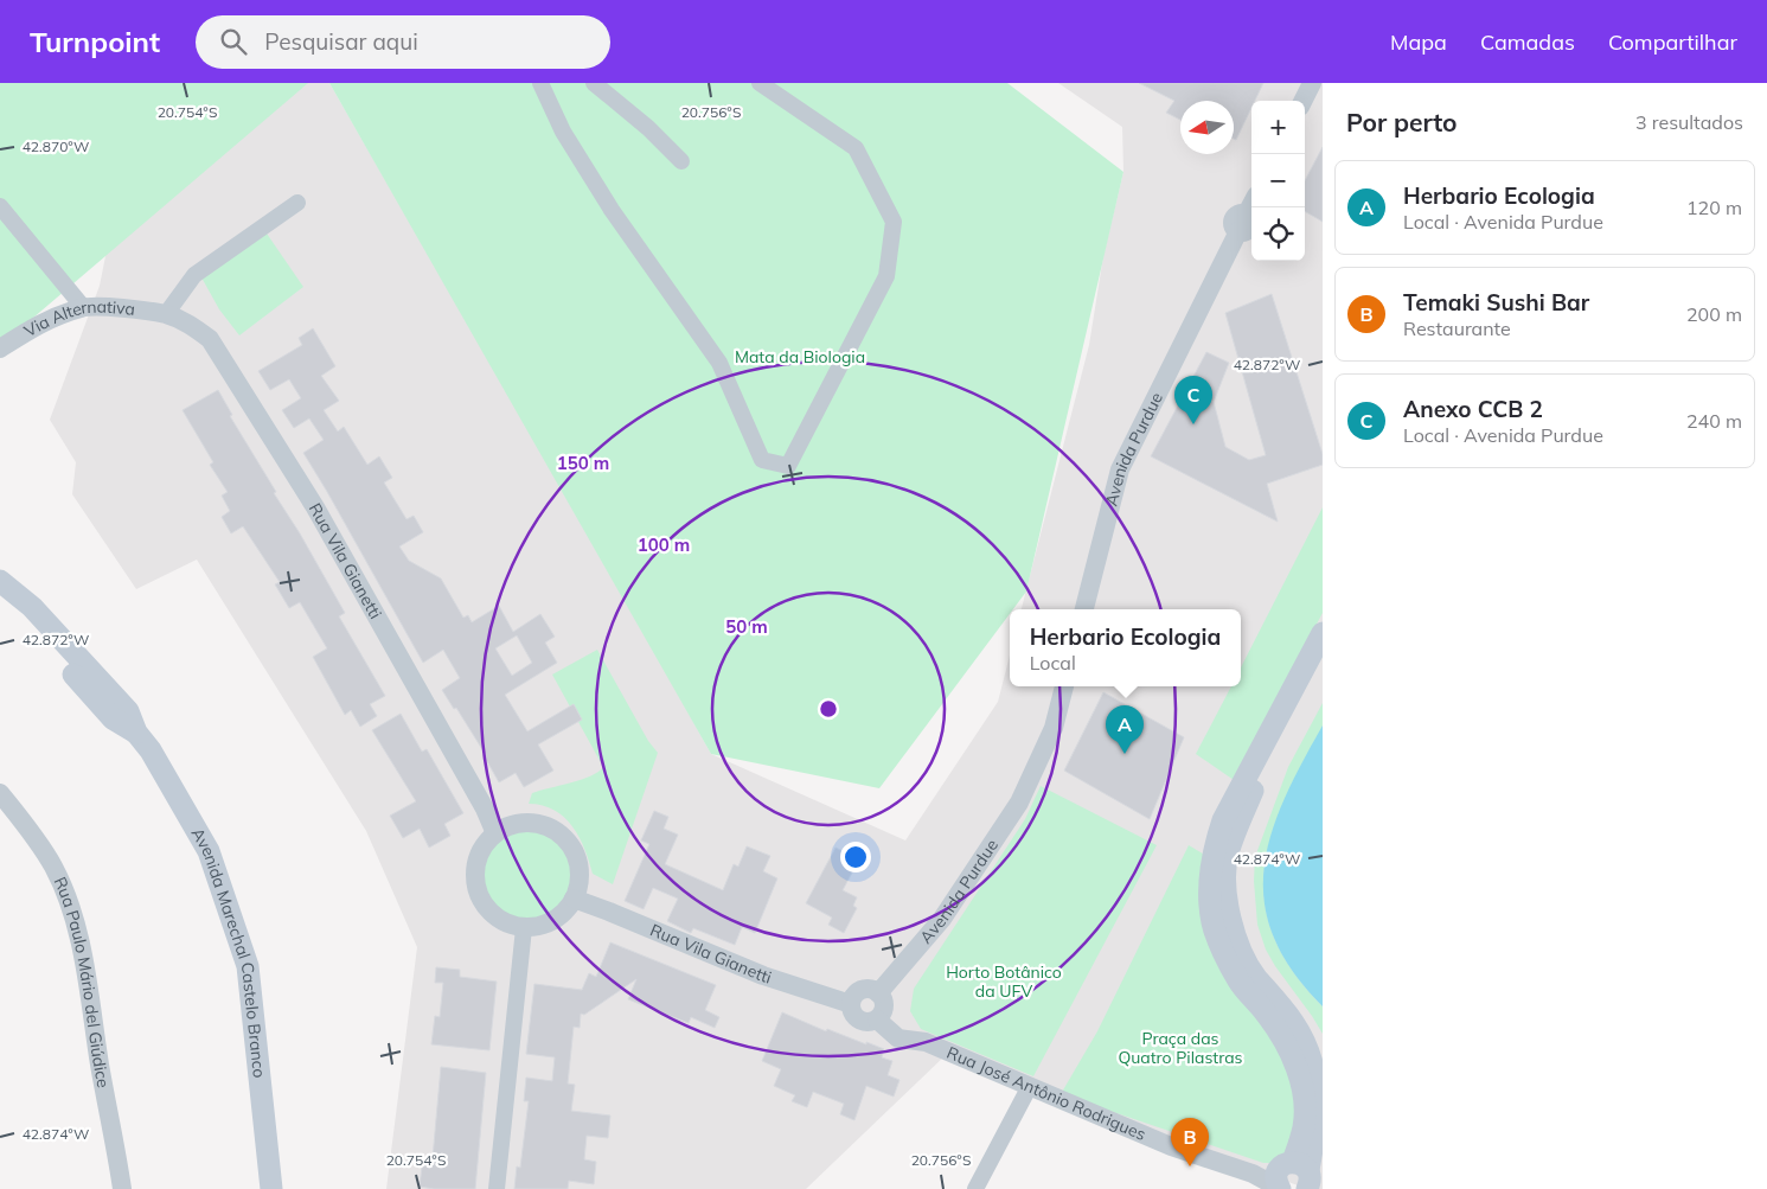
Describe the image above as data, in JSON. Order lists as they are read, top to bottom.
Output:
{
  "streets": {
    "main road": ["Avenida Marechal Castelo Branco"],
    "street": [
      "Via Alternativa",
      "Avenida Purdue",
      "Rua Vila Gianetti",
      "Rua Paulo Mário del Giúdice",
      "Rua José Antônio Rodrigues"
    ]
  },
  "crossings": [
    ["Via Alternativa", "Rua Vila Gianetti"],
    ["Avenida Purdue", "Rua Vila Gianetti"],
    ["Avenida Purdue", "Rua José Antônio Rodrigues"],
    ["Rua Vila Gianetti", "Rua José Antônio Rodrigues"]
  ],
  "parks": ["Mata da Biologia", "Horto Botânico da UFV", "Praça das Quatro Pilastras"],
  "north": "left",
  "page": {
    "header": "Turnpoint",
    "search": "Pesquisar aqui",
    "nav": ["Mapa", "Camadas", "Compartilhar"],
    "heading": ["Por perto", "3 resultados"],
    "map_buttons": ["+", "−"],
    "list": [
      {
        "mark": "A",
        "name": "Herbario Ecologia",
        "note": "Local · Avenida Purdue",
        "value": "120 m"
      },
      {
        "mark": "B",
        "name": "Temaki Sushi Bar",
        "note": "Restaurante",
        "value": "200 m"
      },
      {
        "mark": "C",
        "name": "Anexo CCB 2",
        "note": "Local · Avenida Purdue",
        "value": "240 m"
      }
    ],
    "pins": ["C", "A", "B"],
    "popup": ["Herbario Ecologia", "Local"]
  },
  "coordinates": [
    "20.754°S",
    "20.756°S",
    "42.870°W",
    "42.872°W",
    "42.874°W"
  ],
  "rings": ["150 m", "100 m", "50 m"]
}
